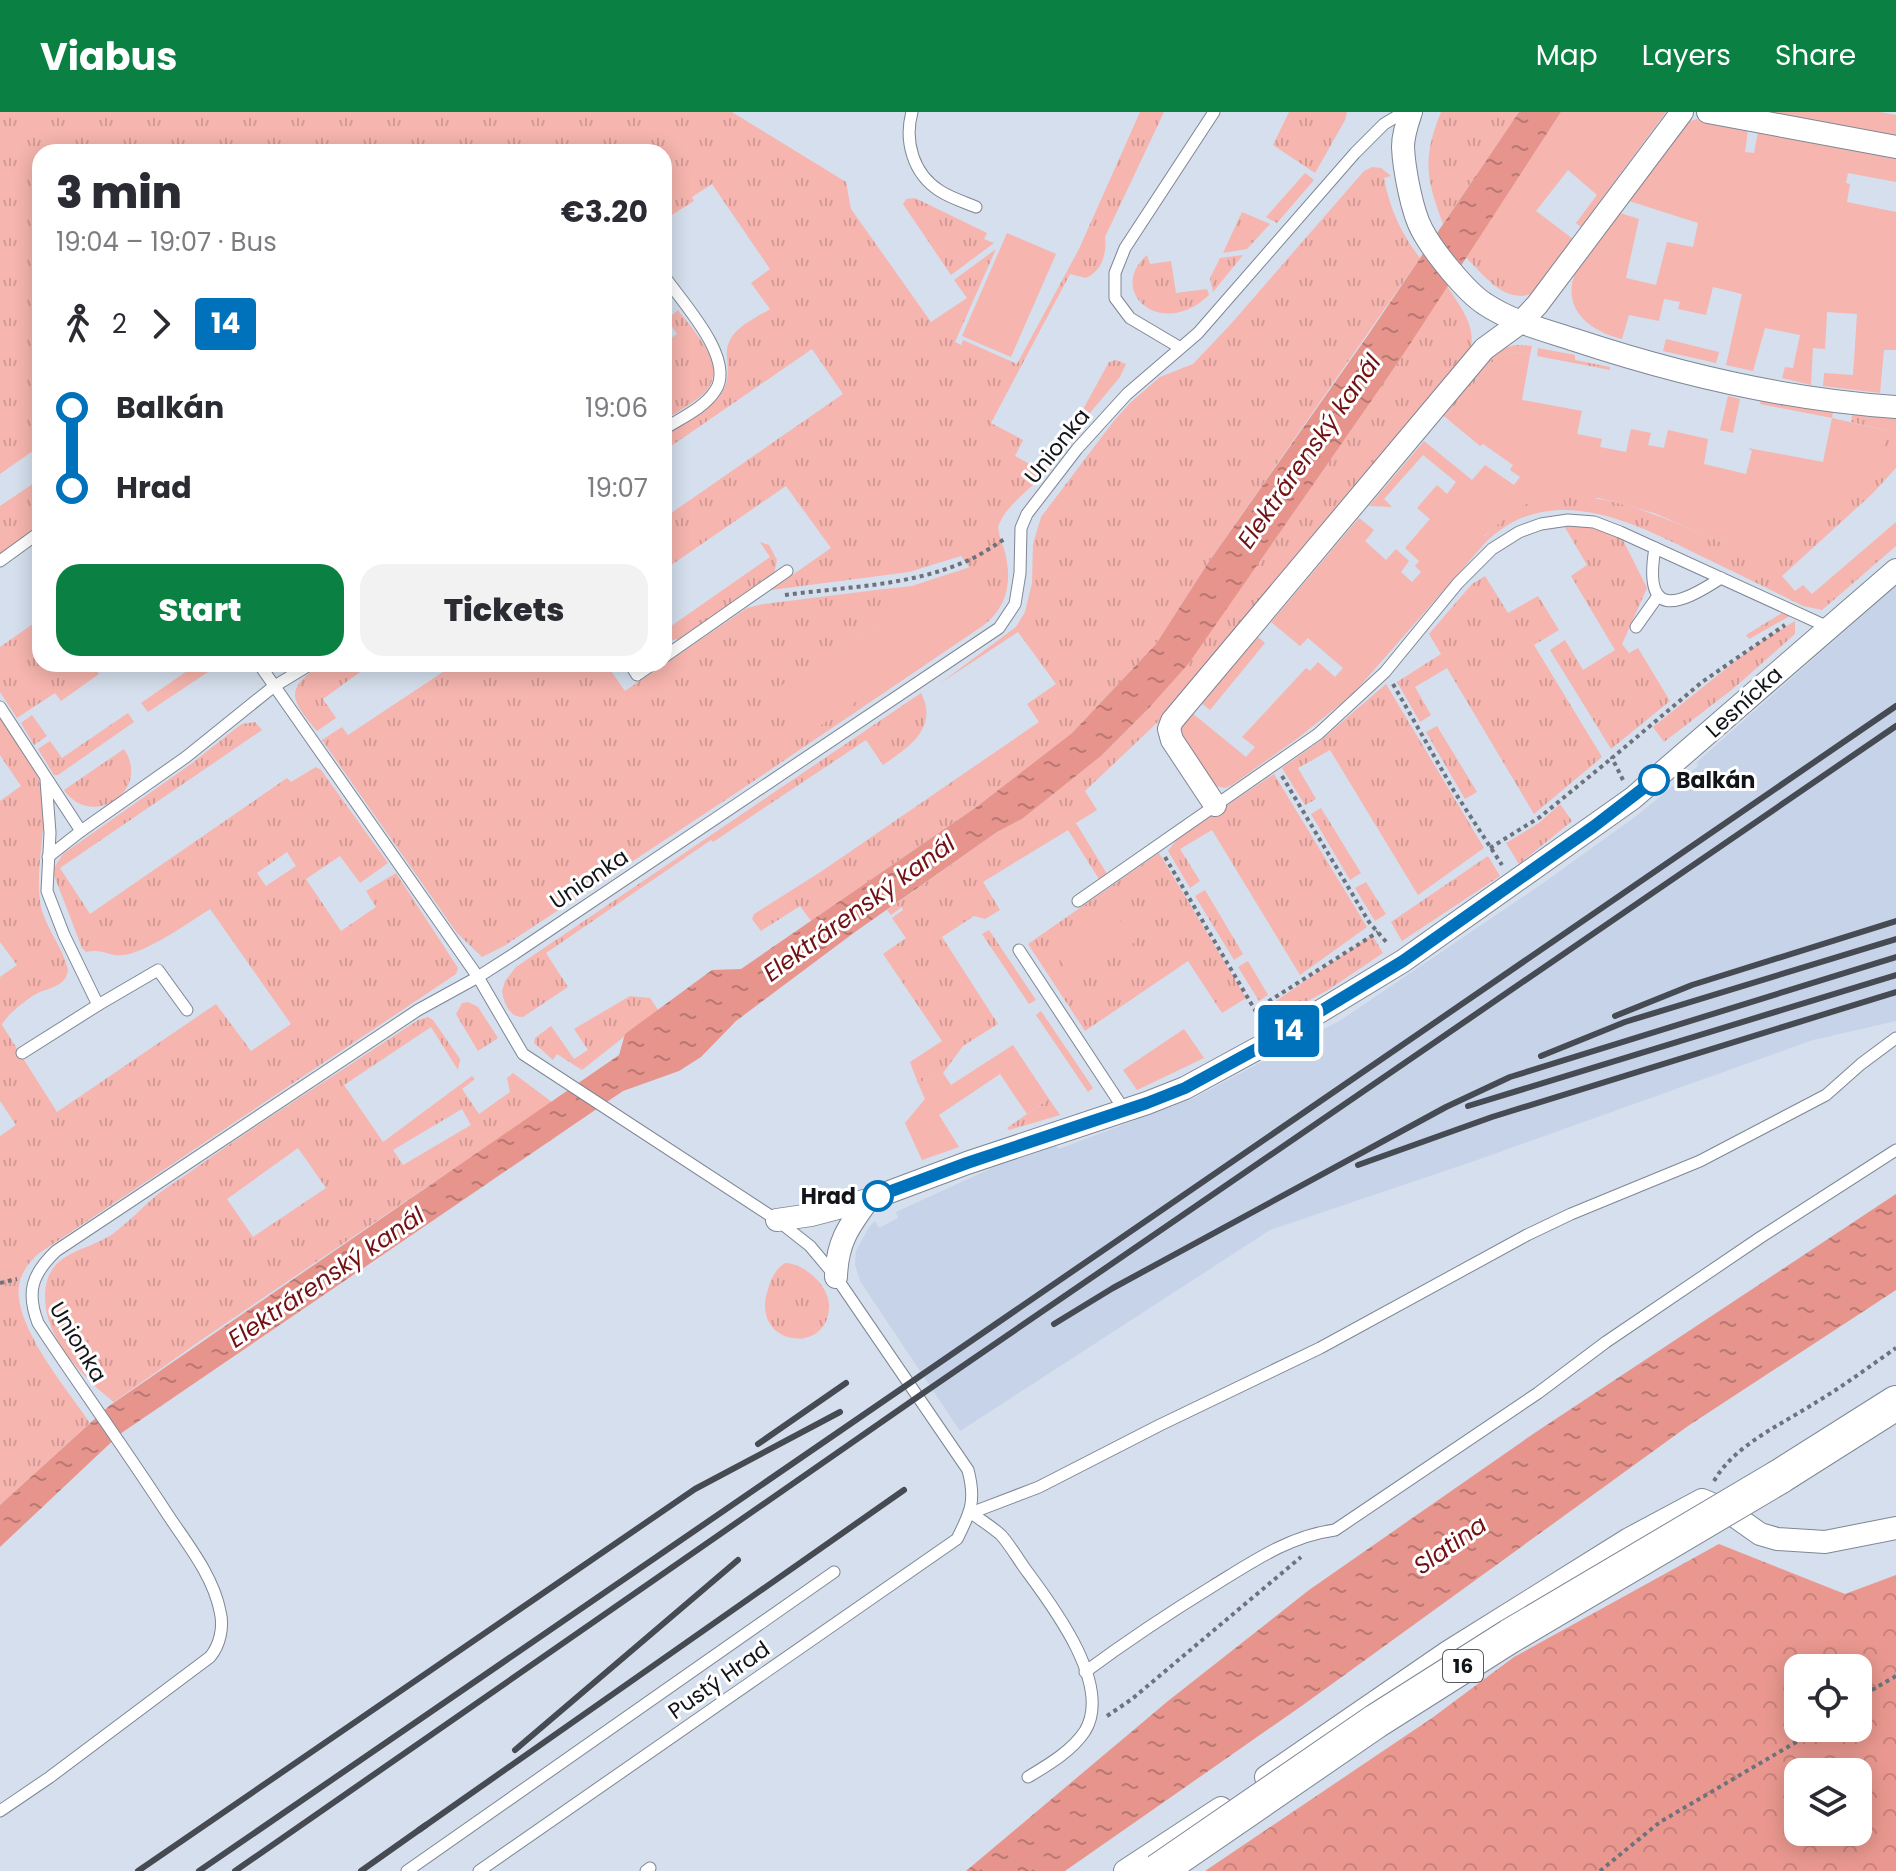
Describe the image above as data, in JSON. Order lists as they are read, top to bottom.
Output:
{
  "streets": {
    "main road": ["16"],
    "street": ["Lesnícka"],
    "lane": ["Unionka", "Pustý Hrad"]
  },
  "water": ["Elektrárenský kanál", "Slatina"],
  "places": ["Balkán", "Hrad"],
  "lines": ["bus line 14"],
  "page": {
    "header": "Viabus",
    "nav": ["Map", "Layers", "Share"],
    "on_map": "14",
    "heading": ["3 min", "19:04 – 19:07 · Bus", "€3.20"],
    "legs": ["2", "14"],
    "list": [
      {
        "name": "Balkán",
        "value": "19:06"
      },
      {
        "name": "Hrad",
        "value": "19:07"
      }
    ],
    "buttons": ["Start", "Tickets"]
  }
}
